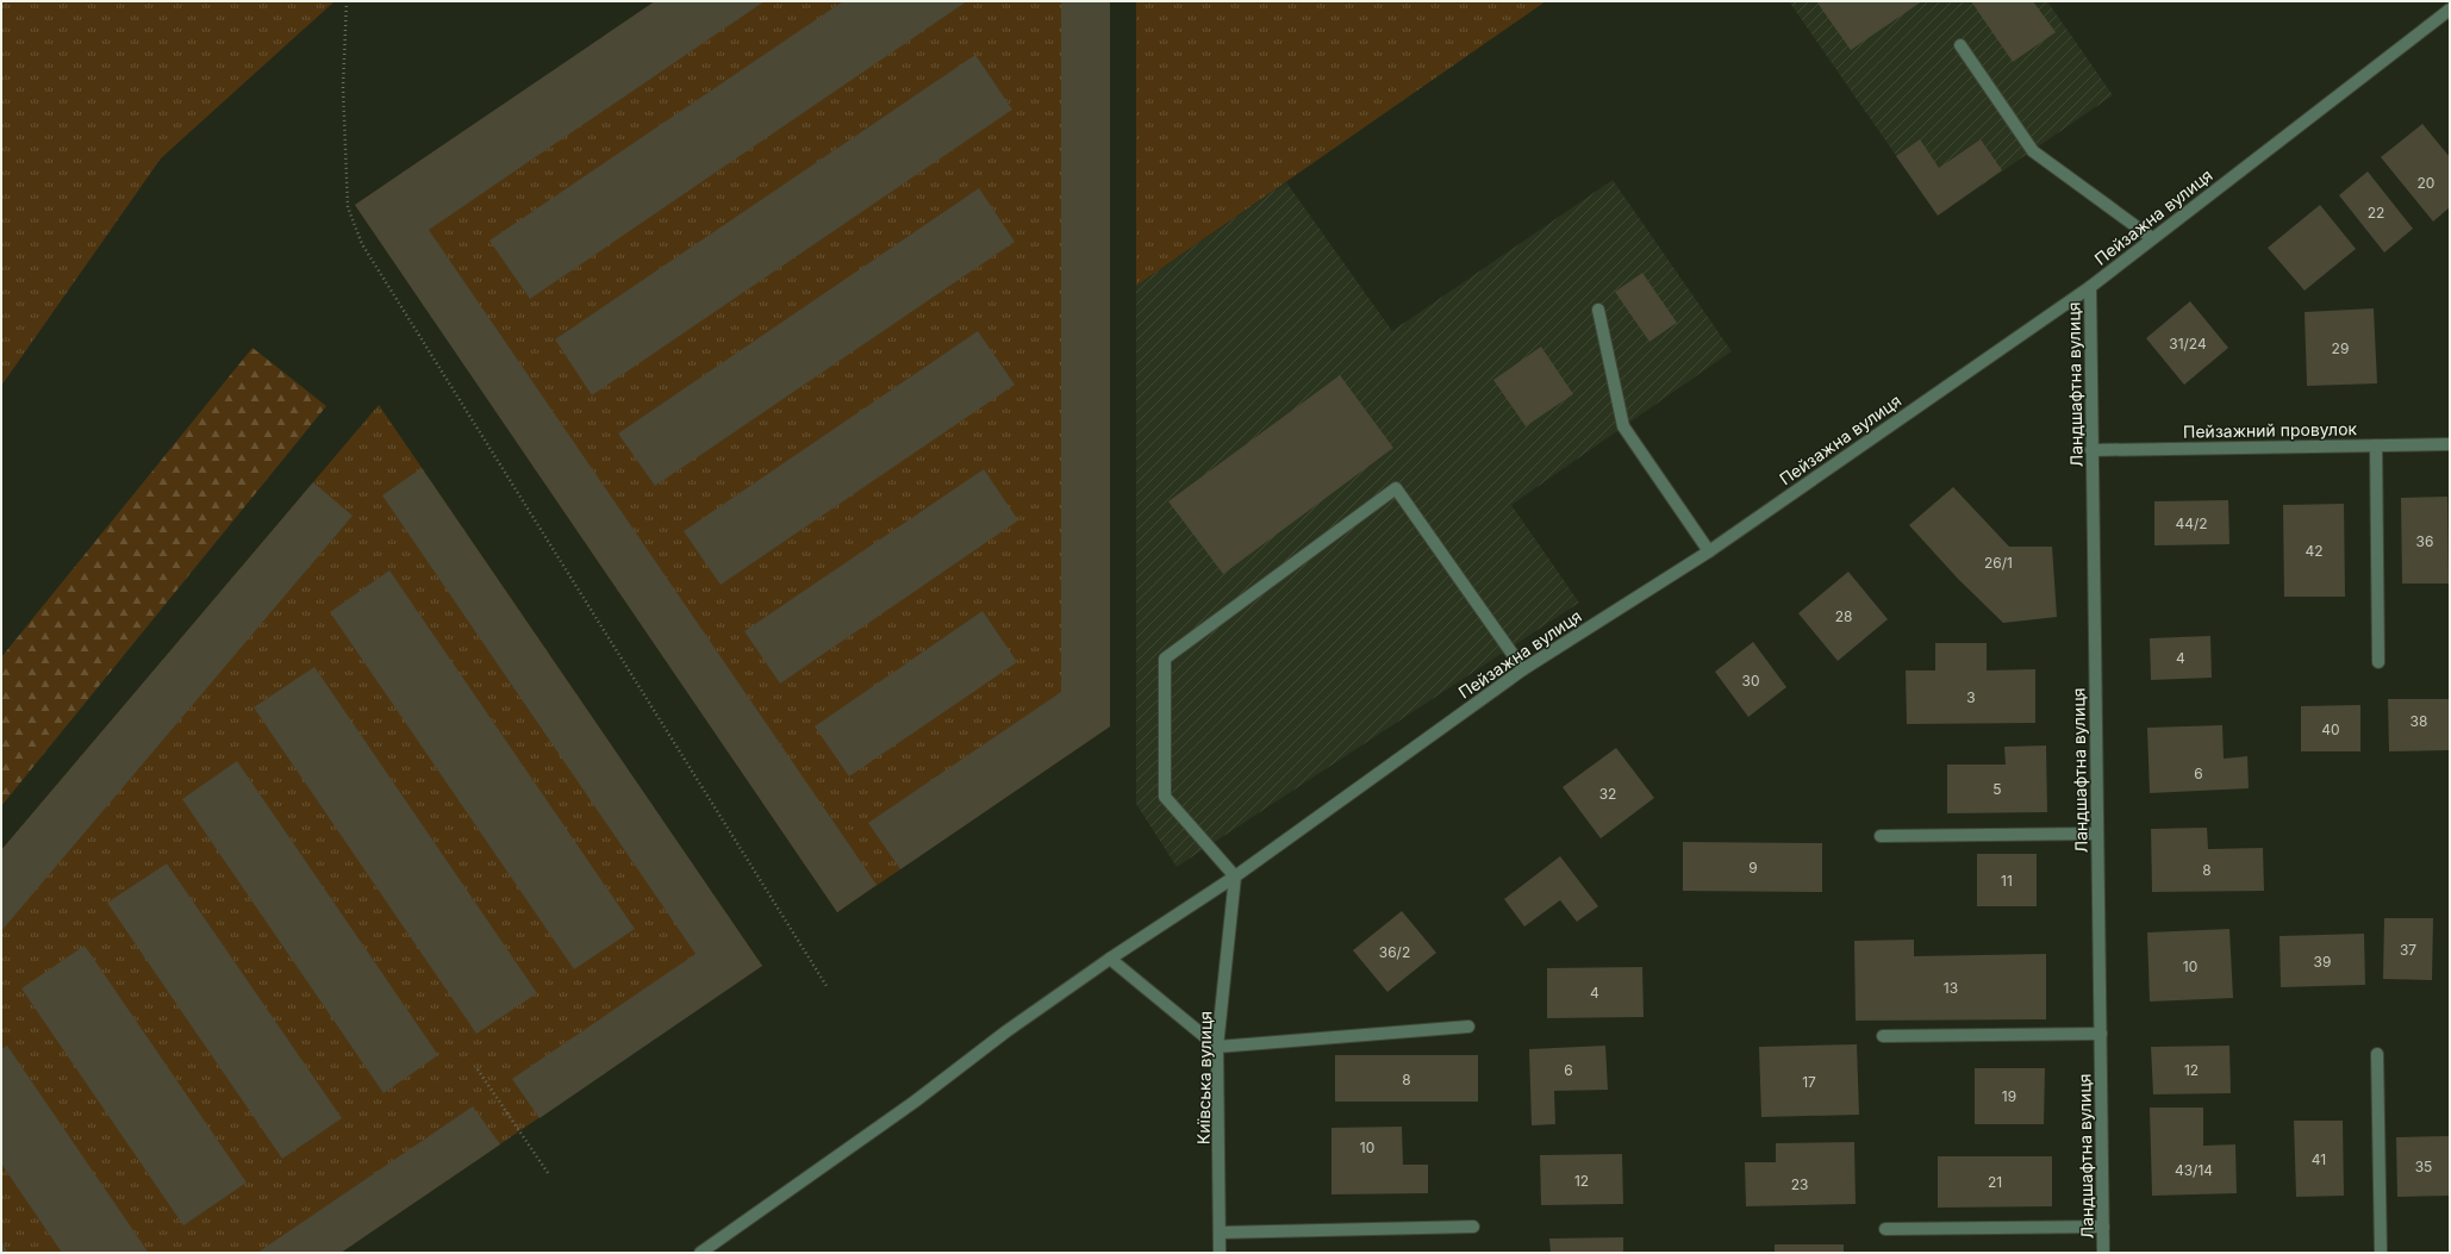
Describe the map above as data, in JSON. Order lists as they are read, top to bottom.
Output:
{
  "streets": {
    "street": [
      "Пейзажна вулиця",
      "Ландшафтна вулиця",
      "Пейзажний провулок",
      "Київська вулиця"
    ]
  },
  "crossings": [
    ["Пейзажна вулиця", "Ландшафтна вулиця"],
    ["Пейзажна вулиця", "Київська вулиця"],
    ["Ландшафтна вулиця", "Пейзажний провулок"]
  ],
  "house_numbers": [
    "20",
    "22",
    "31/24",
    "29",
    "44/2",
    "36",
    "42",
    "26/1",
    "28",
    "4",
    "30",
    "3",
    "38",
    "40",
    "6",
    "5",
    "32",
    "9",
    "8",
    "11",
    "37",
    "36/2",
    "39",
    "10",
    "13",
    "4",
    "6",
    "12",
    "8",
    "17",
    "19",
    "10",
    "41",
    "35",
    "43/14",
    "12",
    "21",
    "23"
  ]
}
